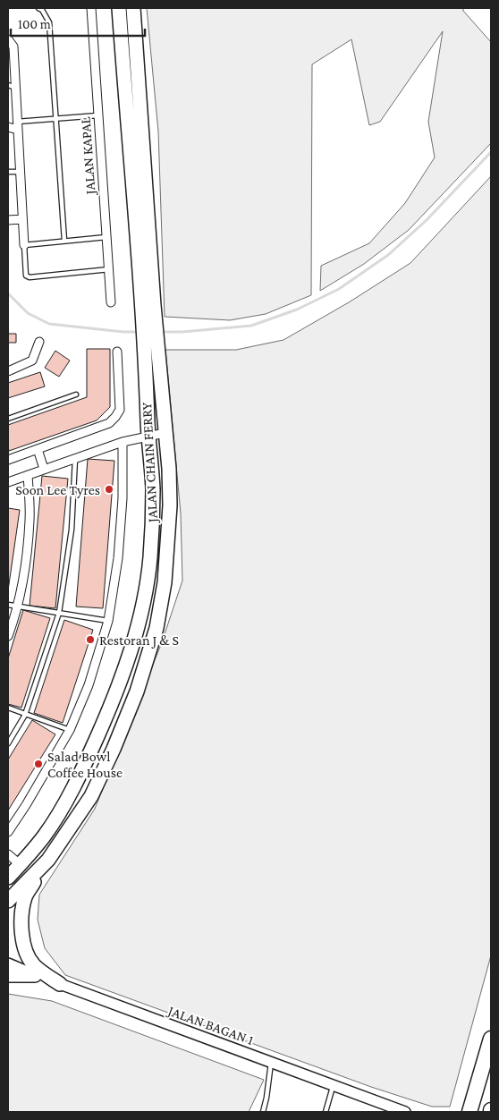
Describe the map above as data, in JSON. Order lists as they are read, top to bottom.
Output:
{
  "streets": {
    "highway": ["JALAN CHAIN FERRY"],
    "street": ["JALAN KAPAL", "JALAN BAGAN 1"]
  },
  "places": ["Soon Lee Tyres", "Restoran J & S", "Salad Bowl Coffee House"],
  "scale_bar": "100 m"
}
